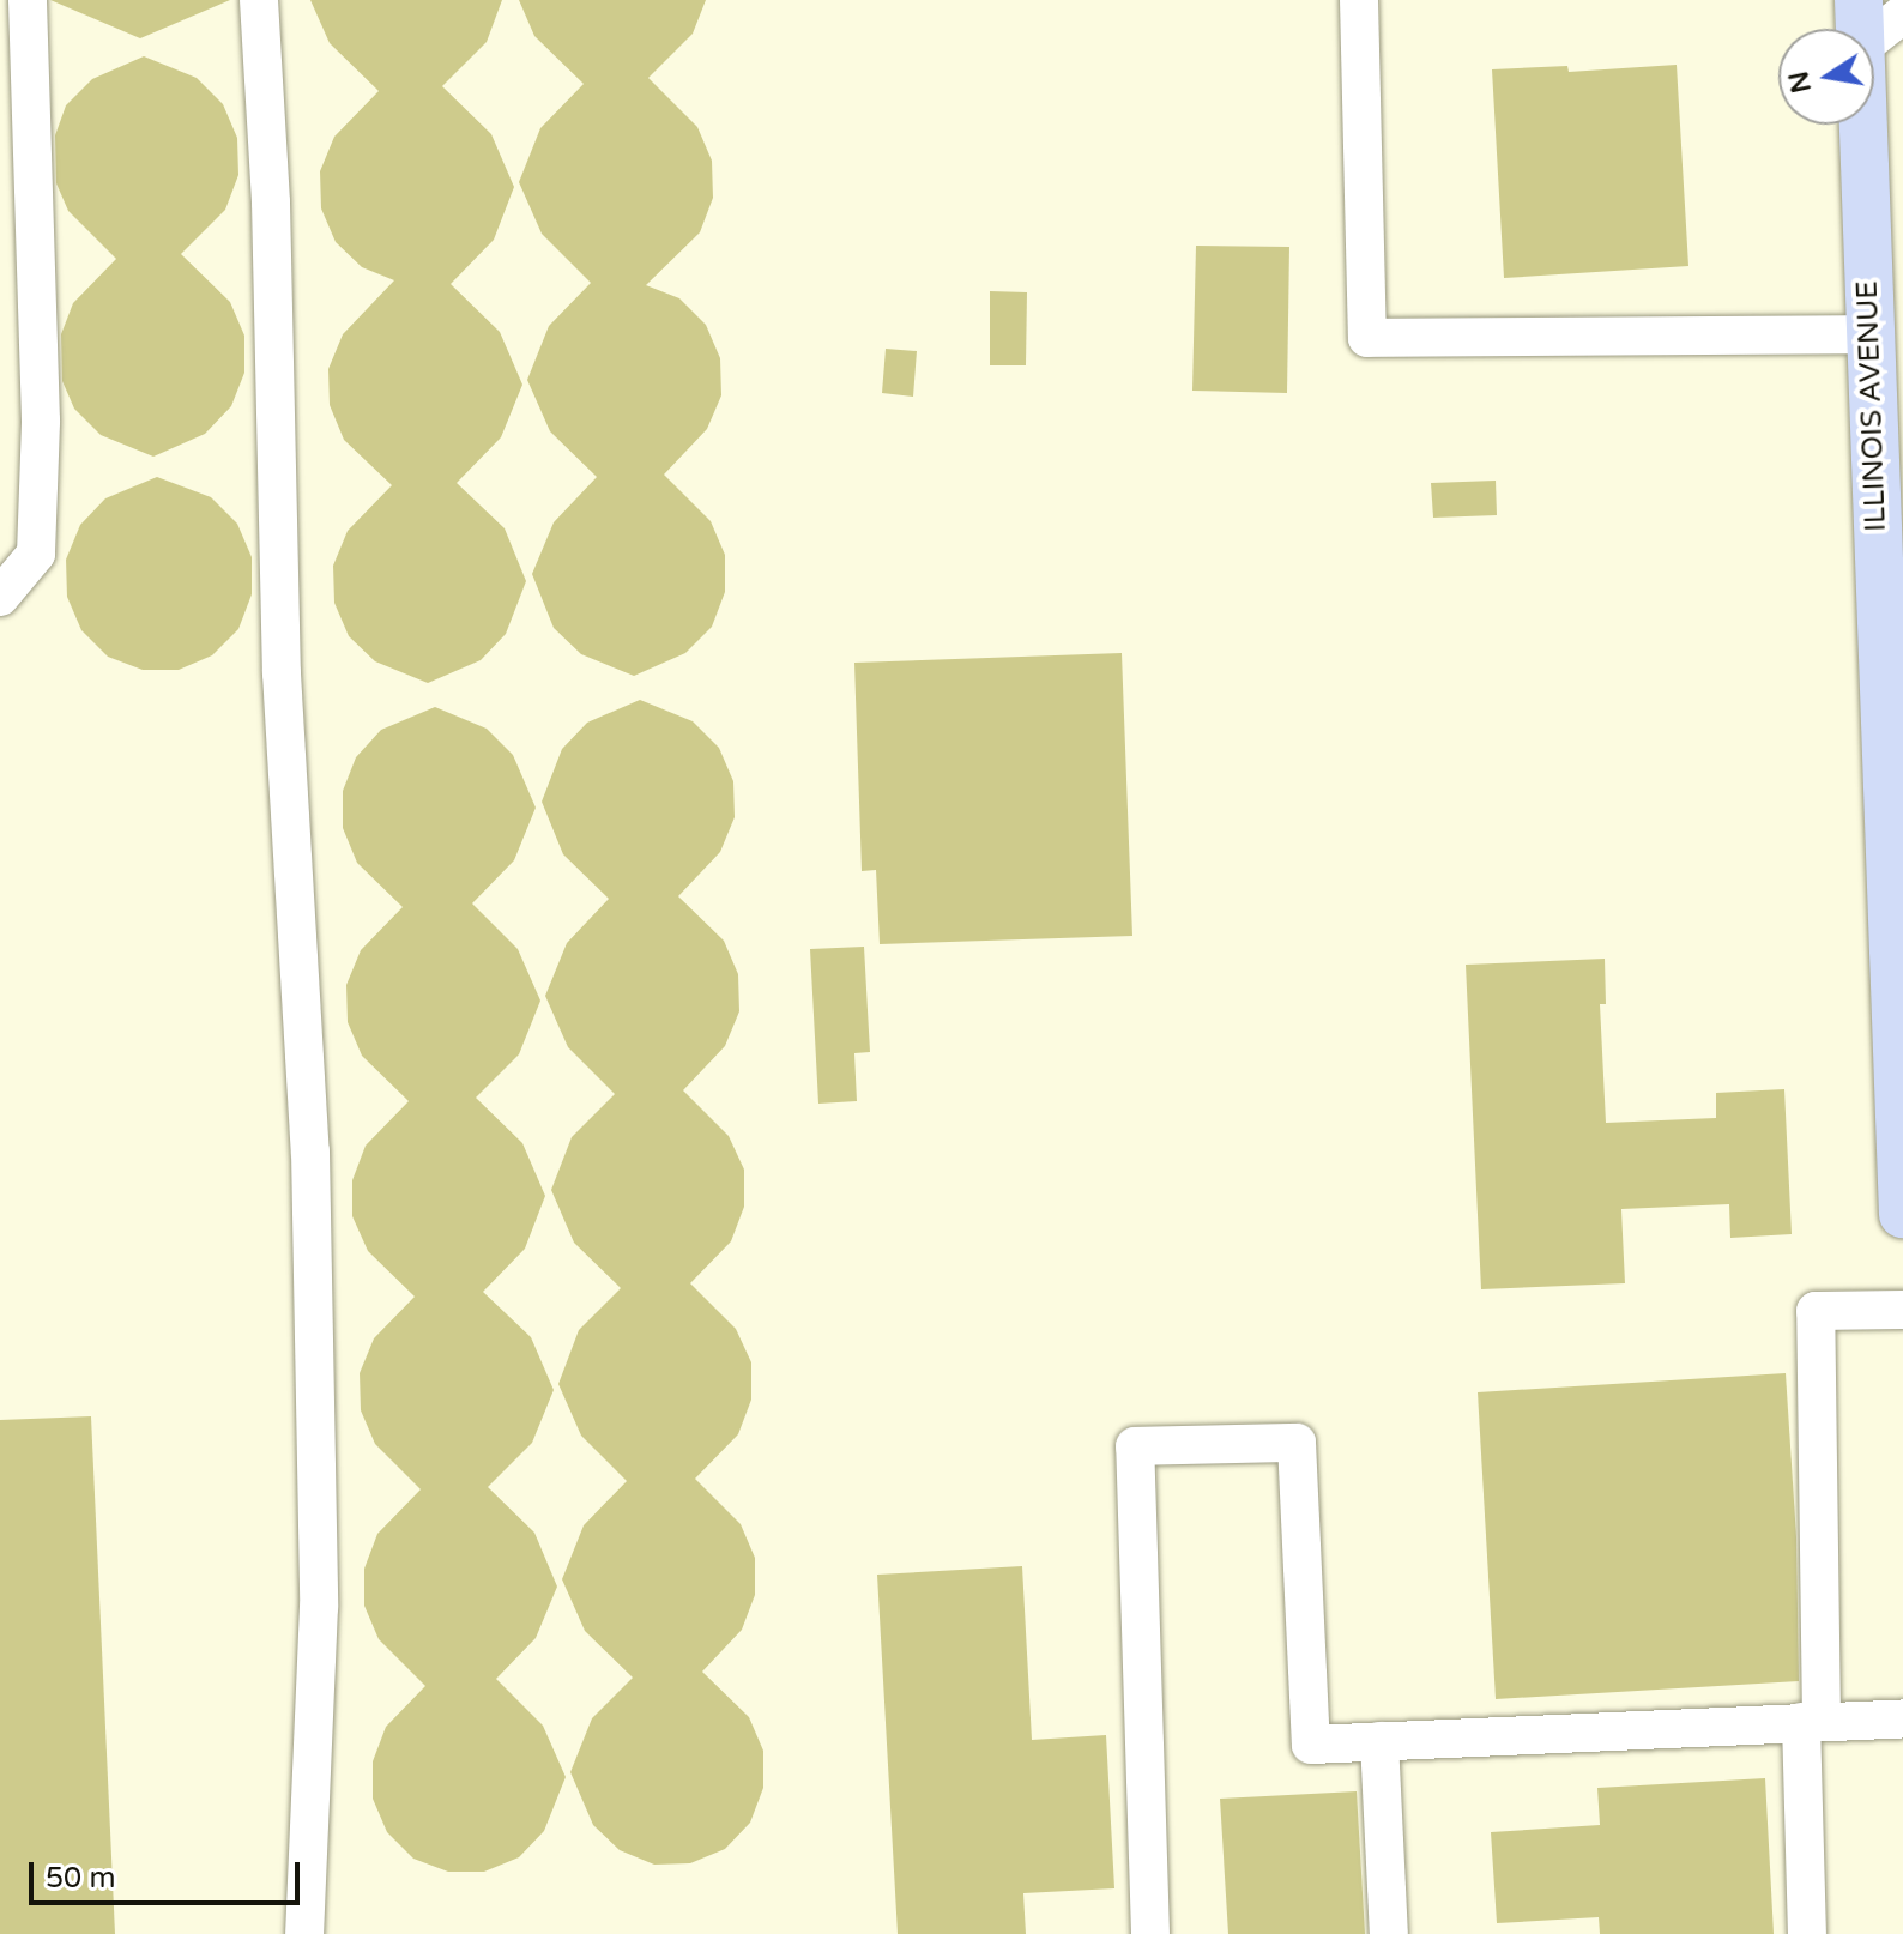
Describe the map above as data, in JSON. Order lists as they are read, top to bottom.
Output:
{
  "streets": {
    "main road": ["ILLINOIS AVENUE"]
  },
  "scale_bar": "50 m",
  "north": "left"
}
